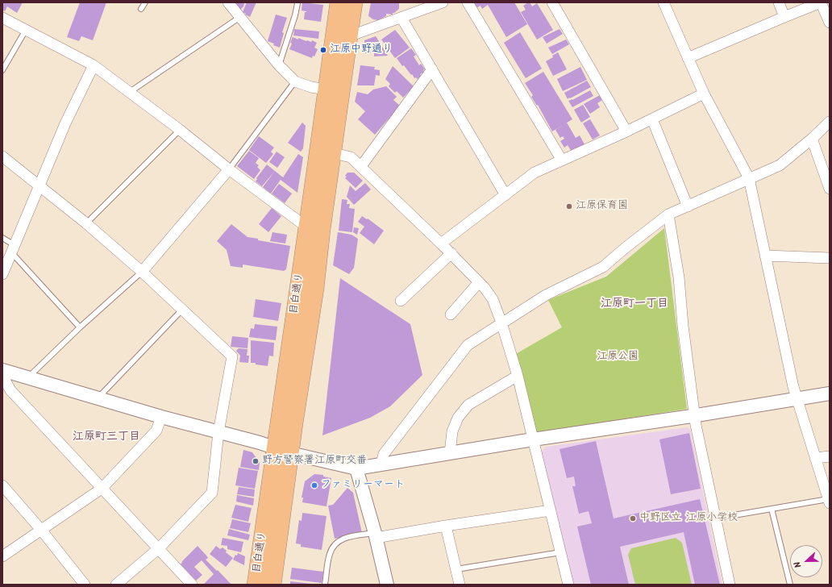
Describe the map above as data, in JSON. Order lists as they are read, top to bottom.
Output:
{
  "streets": {
    "main road": ["目白通り"]
  },
  "districts": ["江原町一丁目", "江原町三丁目"],
  "parks": ["江原公園"],
  "places": [
    "江原中野通り",
    "江原保育園",
    "野方警察署江原町交番",
    "ファミリーマート",
    "中野区立 江原小学校"
  ],
  "north": "left"
}
